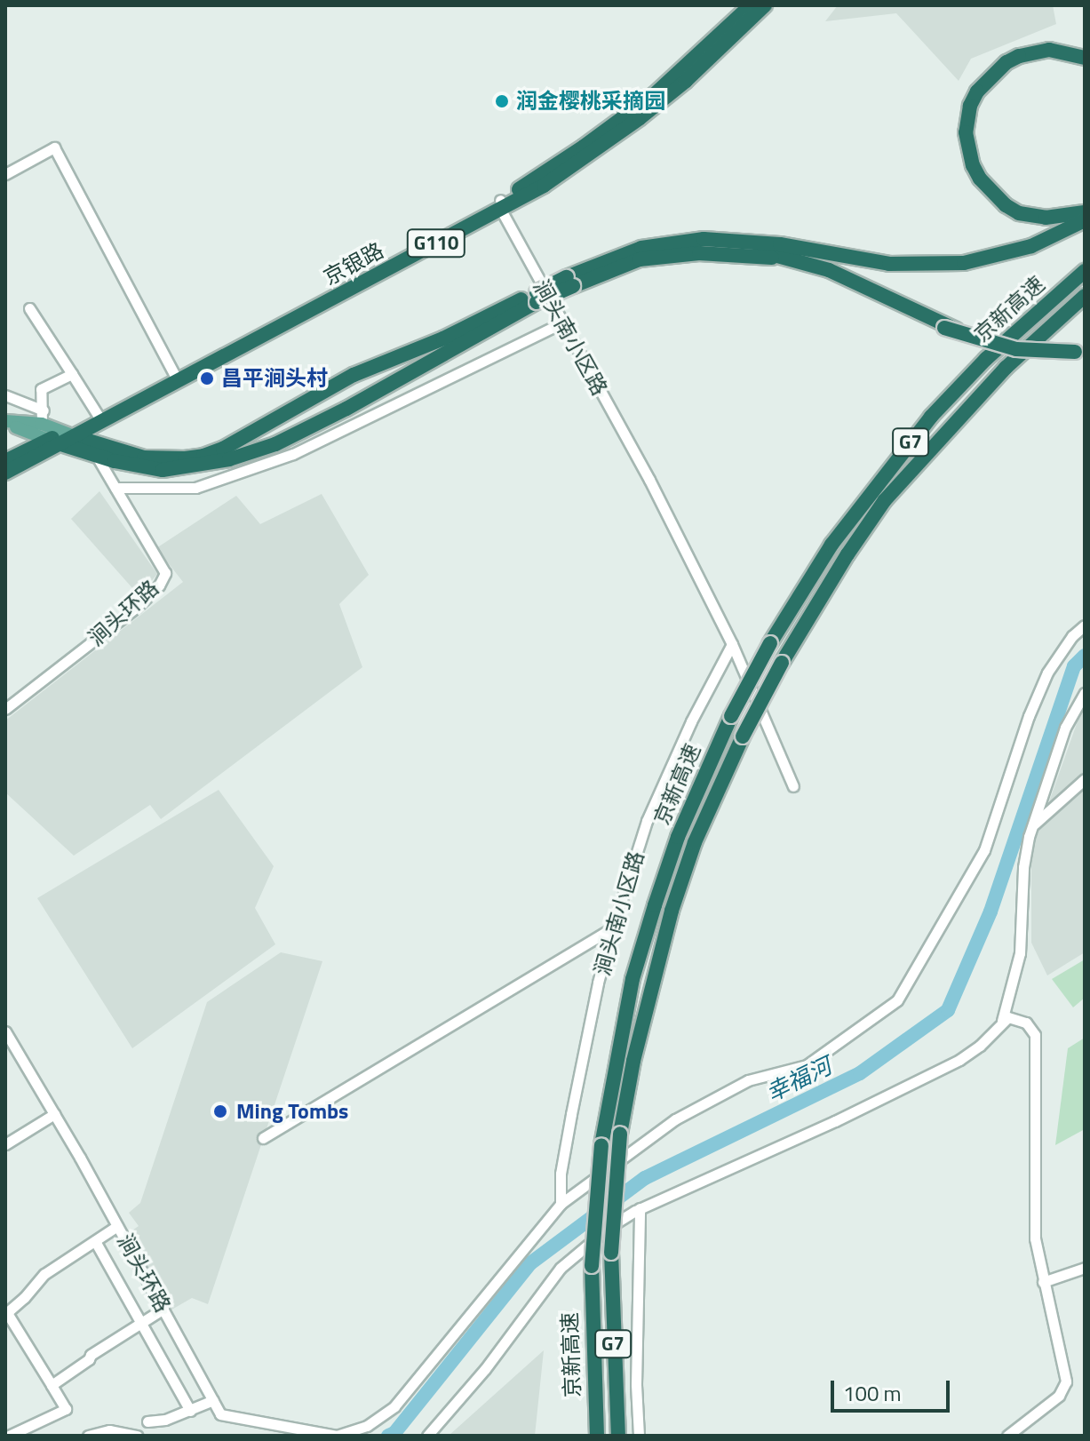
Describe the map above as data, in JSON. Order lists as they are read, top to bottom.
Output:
{
  "streets": {
    "highway": [
      "G110",
      "京银路",
      "京新高速",
      "G7"
    ],
    "street": ["涧头南小区路", "涧头环路"]
  },
  "crossings": [
    ["京银路", "涧头南小区路"]
  ],
  "water": ["幸福河"],
  "places": ["润金樱桃采摘园", "昌平涧头村", "Ming Tombs"],
  "scale_bar": "100 m"
}
